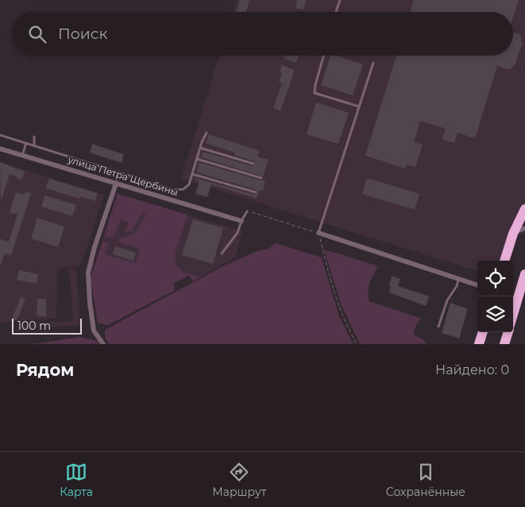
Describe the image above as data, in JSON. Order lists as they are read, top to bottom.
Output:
{
  "streets": {
    "street": ["улица Петра Щербины"]
  },
  "scale_bar": "100 m",
  "page": {
    "search": "Поиск",
    "scale": "100 m",
    "heading": ["Рядом", "Найдено: 0"],
    "nav": ["Карта", "Маршрут", "Сохранённые"]
  }
}
